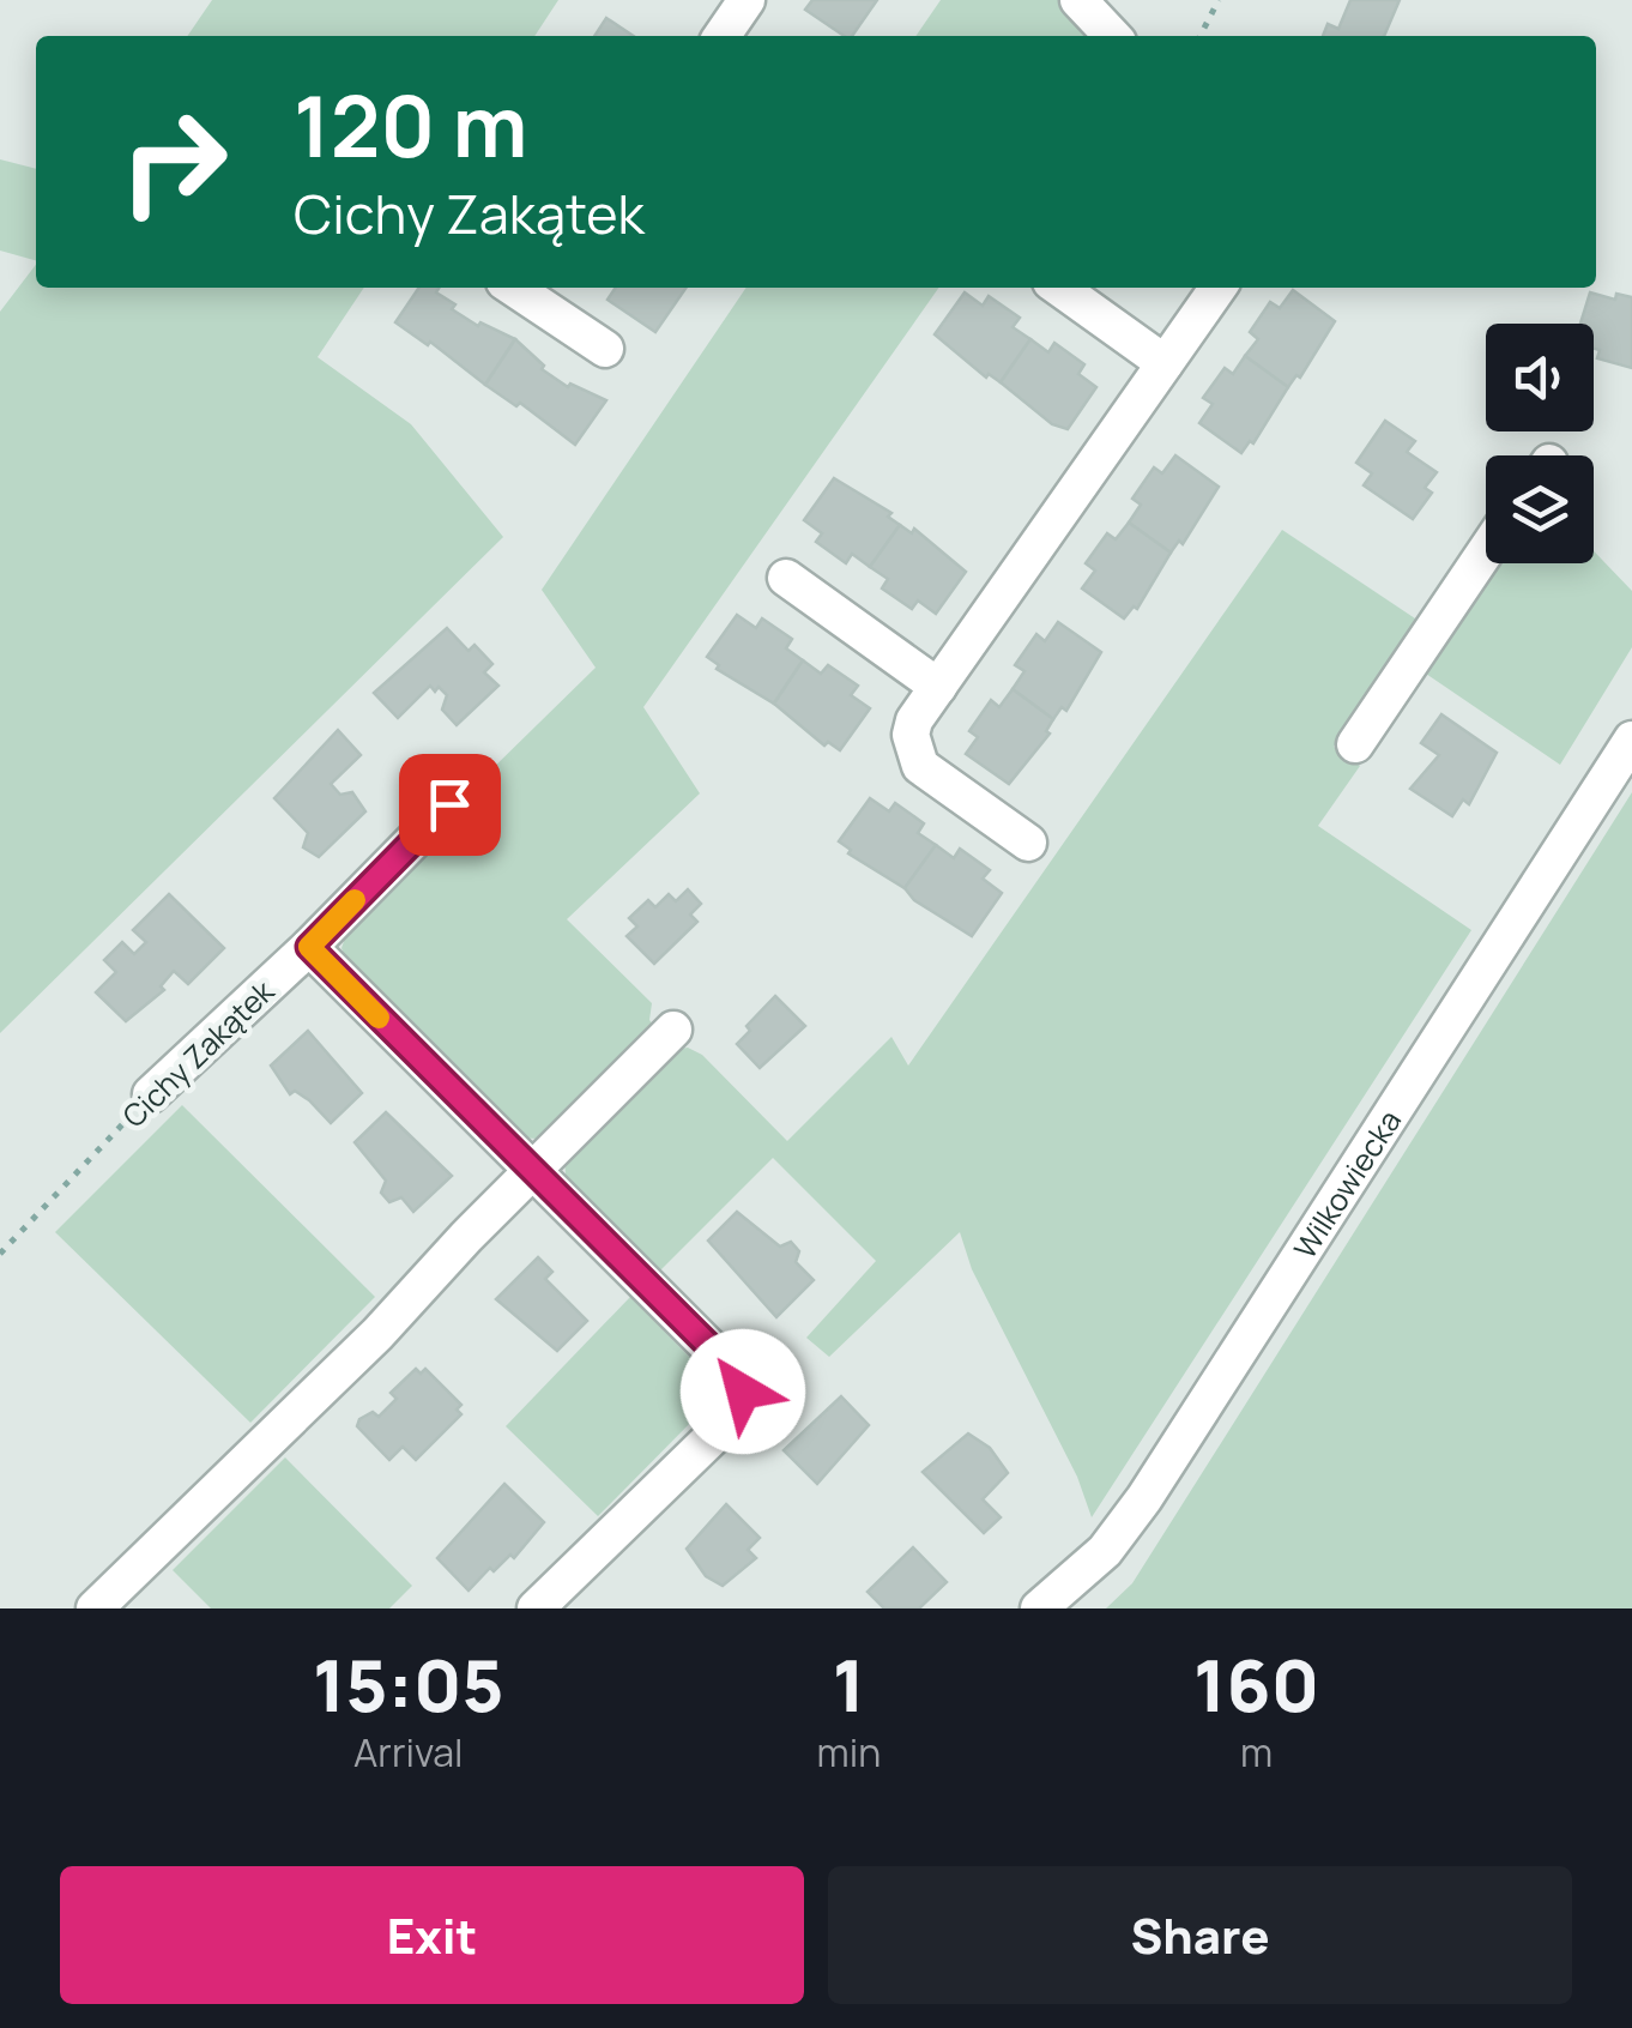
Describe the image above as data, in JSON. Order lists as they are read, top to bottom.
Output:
{
  "streets": {
    "street": ["Cichy Zakątek", "Wilkowiecka"]
  },
  "page": {
    "turn": ["120 m", "Cichy Zakątek"],
    "eta": [
      "15:05",
      "Arrival",
      "1",
      "min",
      "160",
      "m"
    ],
    "buttons": ["Exit", "Share"]
  }
}
